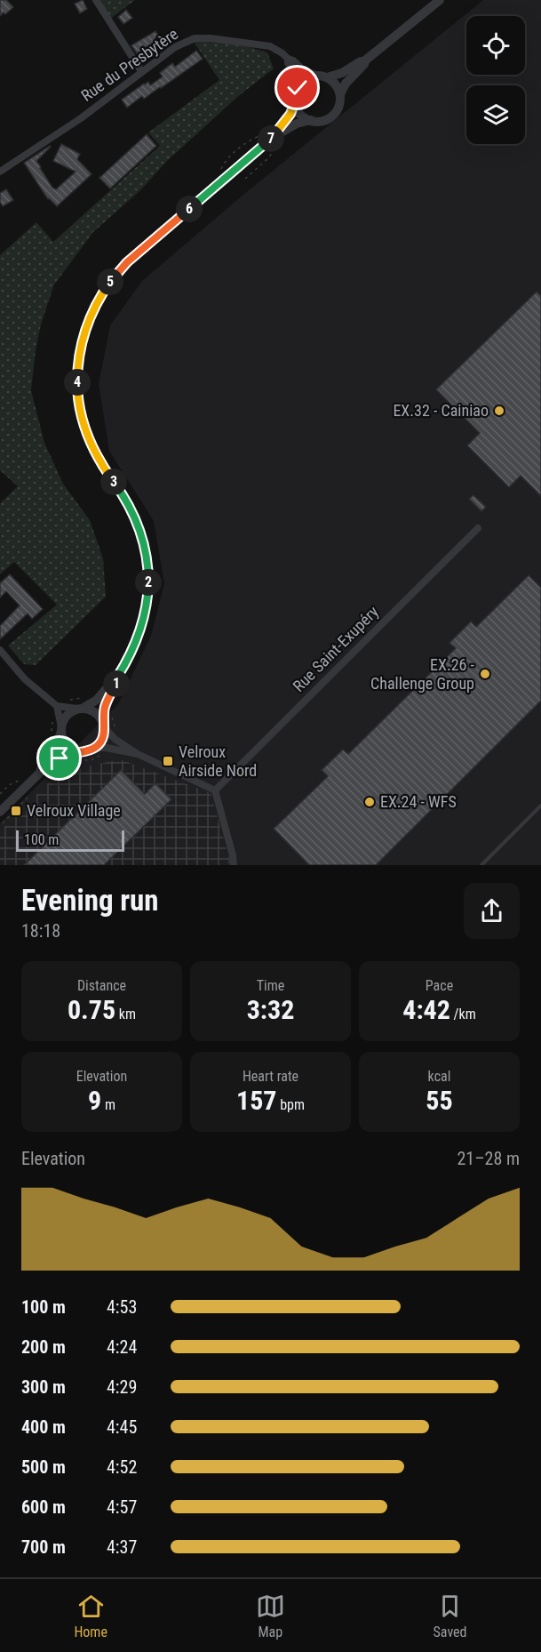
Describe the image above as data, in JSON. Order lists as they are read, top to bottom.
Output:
{
  "streets": {
    "street": ["Rue du Presbytère", "Rue Saint-Exupéry"]
  },
  "places": {
    "other": ["EX.32 - Cainiao", "EX.26 - Challenge Group", "EX.24 - WFS"],
    "transit": ["Velroux Airside Nord", "Velroux Village"]
  },
  "scale_bar": "100 m",
  "page": {
    "pins": [
      "7",
      "6",
      "5",
      "4",
      "3",
      "2",
      "1"
    ],
    "scale": "100 m",
    "heading": ["Evening run", "18:18"],
    "stats": [
      ["Distance", "0.75 km"],
      ["Time", "3:32"],
      ["Pace", "4:42 /km"],
      ["Elevation", "9 m"],
      ["Heart rate", "157 bpm"],
      ["kcal", "55"]
    ],
    "chart": ["Elevation", "21–28 m"],
    "list": [
      {
        "name": "100 m",
        "note": "4:53"
      },
      {
        "name": "200 m",
        "note": "4:24"
      },
      {
        "name": "300 m",
        "note": "4:29"
      },
      {
        "name": "400 m",
        "note": "4:45"
      },
      {
        "name": "500 m",
        "note": "4:52"
      },
      {
        "name": "600 m",
        "note": "4:57"
      },
      {
        "name": "700 m",
        "note": "4:37"
      }
    ],
    "tabs": ["Home", "Map", "Saved"]
  }
}
